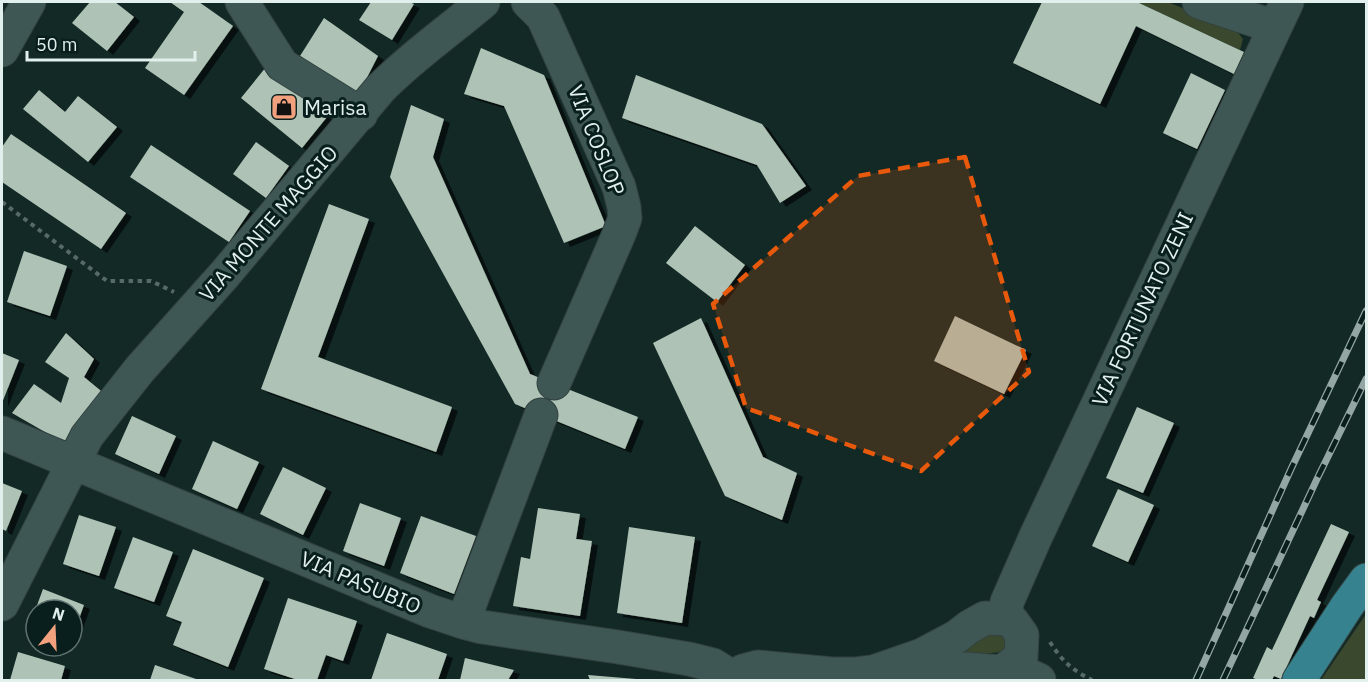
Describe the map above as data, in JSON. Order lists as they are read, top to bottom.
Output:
{
  "streets": {
    "street": [
      "VIA COSLOP",
      "VIA MONTE MAGGIO",
      "VIA FORTUNATO ZENI",
      "VIA PASUBIO"
    ]
  },
  "crossings": [
    ["VIA MONTE MAGGIO", "VIA PASUBIO"]
  ],
  "places": {
    "shop": ["Marisa"]
  },
  "scale_bar": "50 m",
  "north": "top"
}
